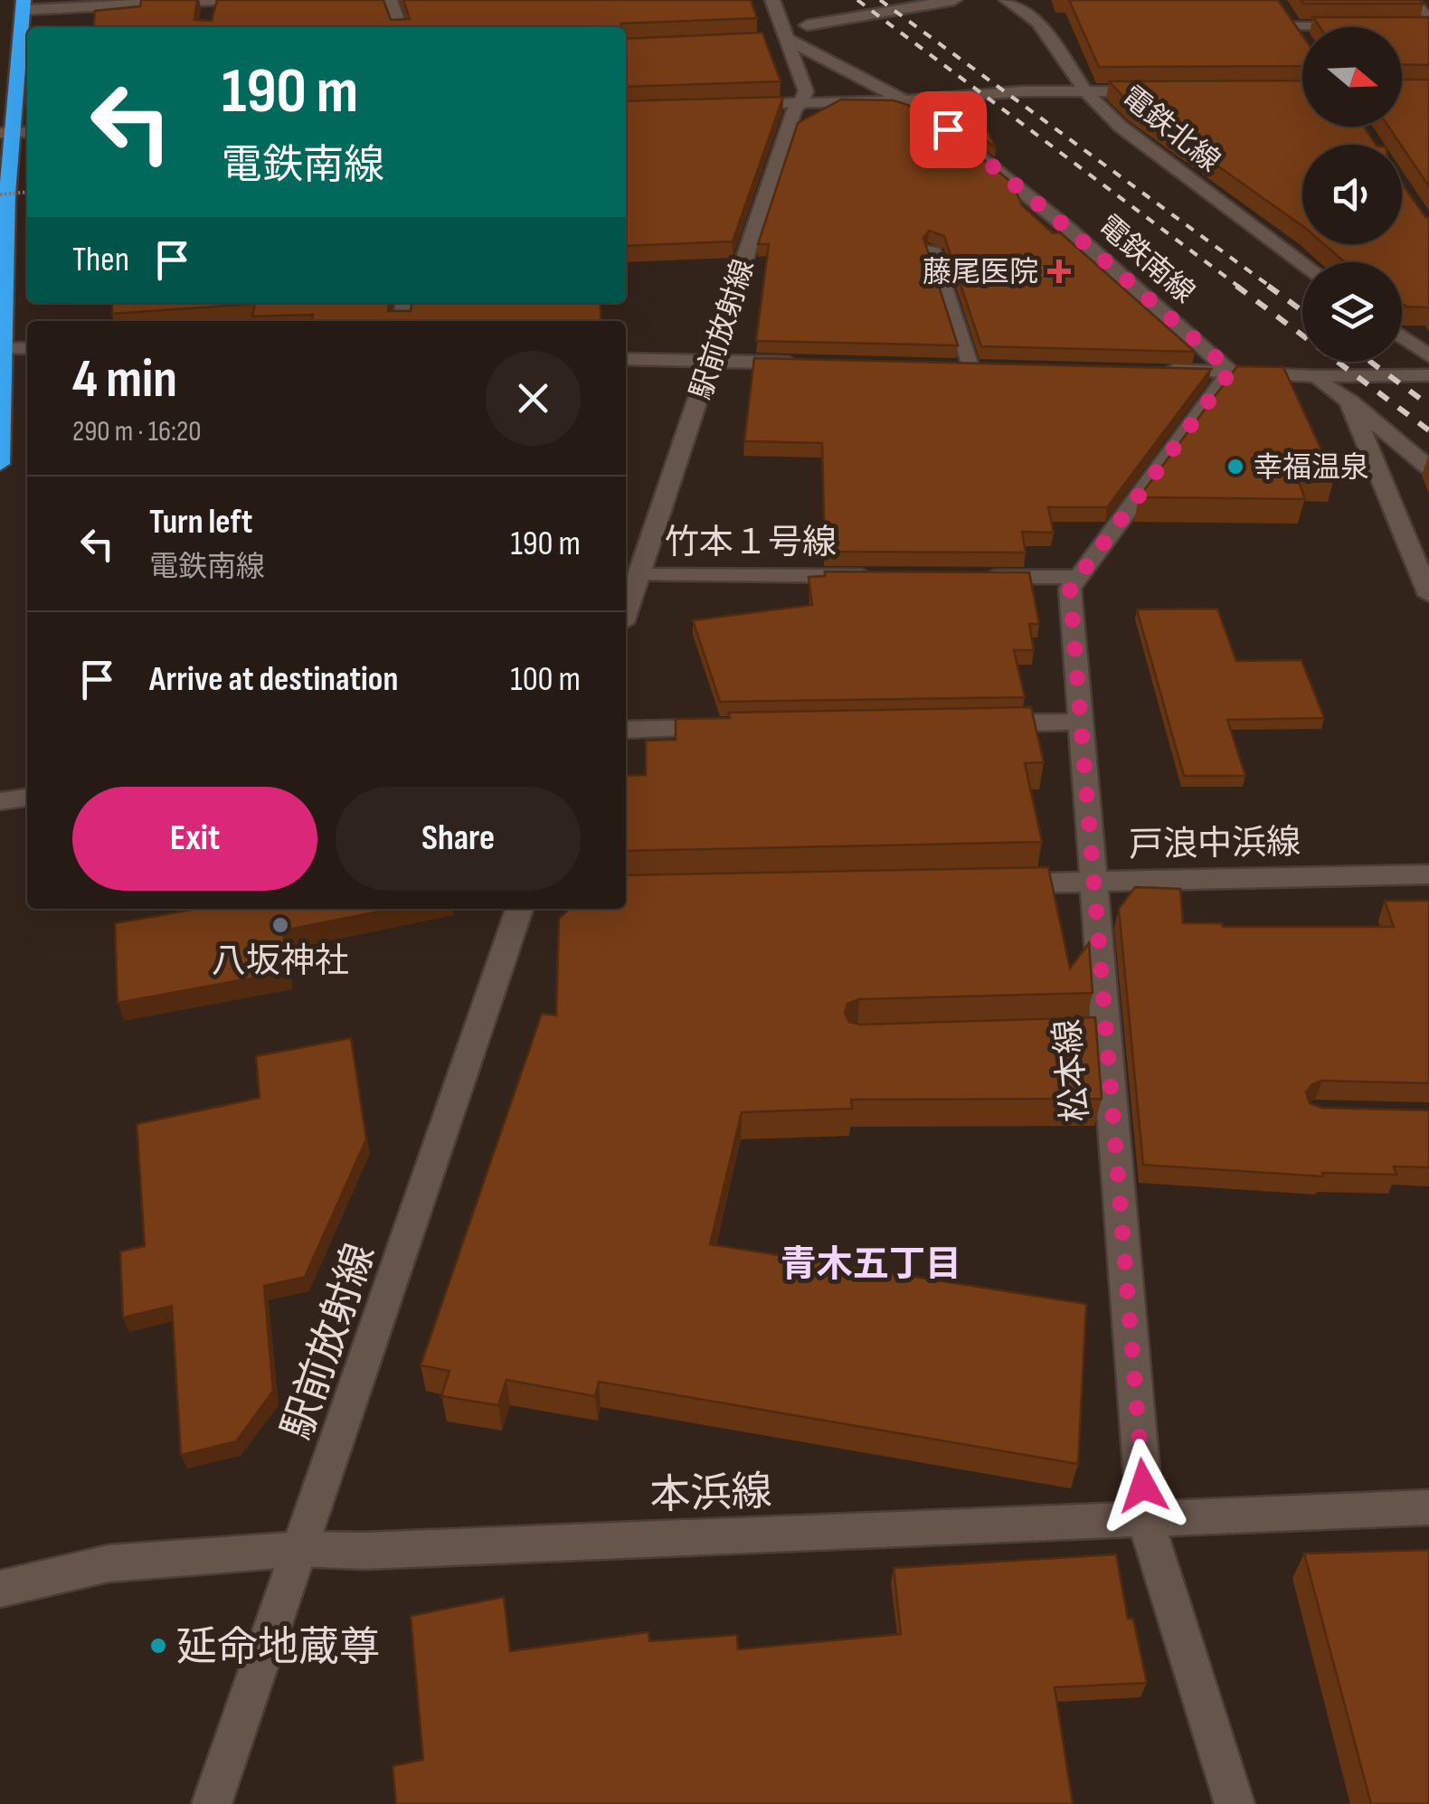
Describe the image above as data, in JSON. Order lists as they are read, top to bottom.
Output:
{
  "streets": {
    "street": [
      "電鉄北線",
      "電鉄南線",
      "駅前放射線",
      "竹本１号線",
      "戸浪中浜線",
      "松本線",
      "本浜線"
    ]
  },
  "crossings": [
    ["電鉄南線", "松本線"],
    ["駅前放射線", "竹本１号線"],
    ["駅前放射線", "本浜線"],
    ["戸浪中浜線", "松本線"],
    ["松本線", "本浜線"]
  ],
  "districts": ["青木五丁目"],
  "places": {
    "health": ["藤尾医院"],
    "other": ["幸福温泉", "八坂神社", "延命地蔵尊"]
  },
  "north": "right",
  "page": {
    "turn": ["190 m", "電鉄南線"],
    "then": "Then",
    "heading": ["4 min", "290 m · 16:20"],
    "list": [
      {
        "name": "Turn left",
        "note": "電鉄南線",
        "value": "190 m"
      },
      {
        "name": "Arrive at destination",
        "value": "100 m"
      }
    ],
    "buttons": ["Exit", "Share"]
  }
}
